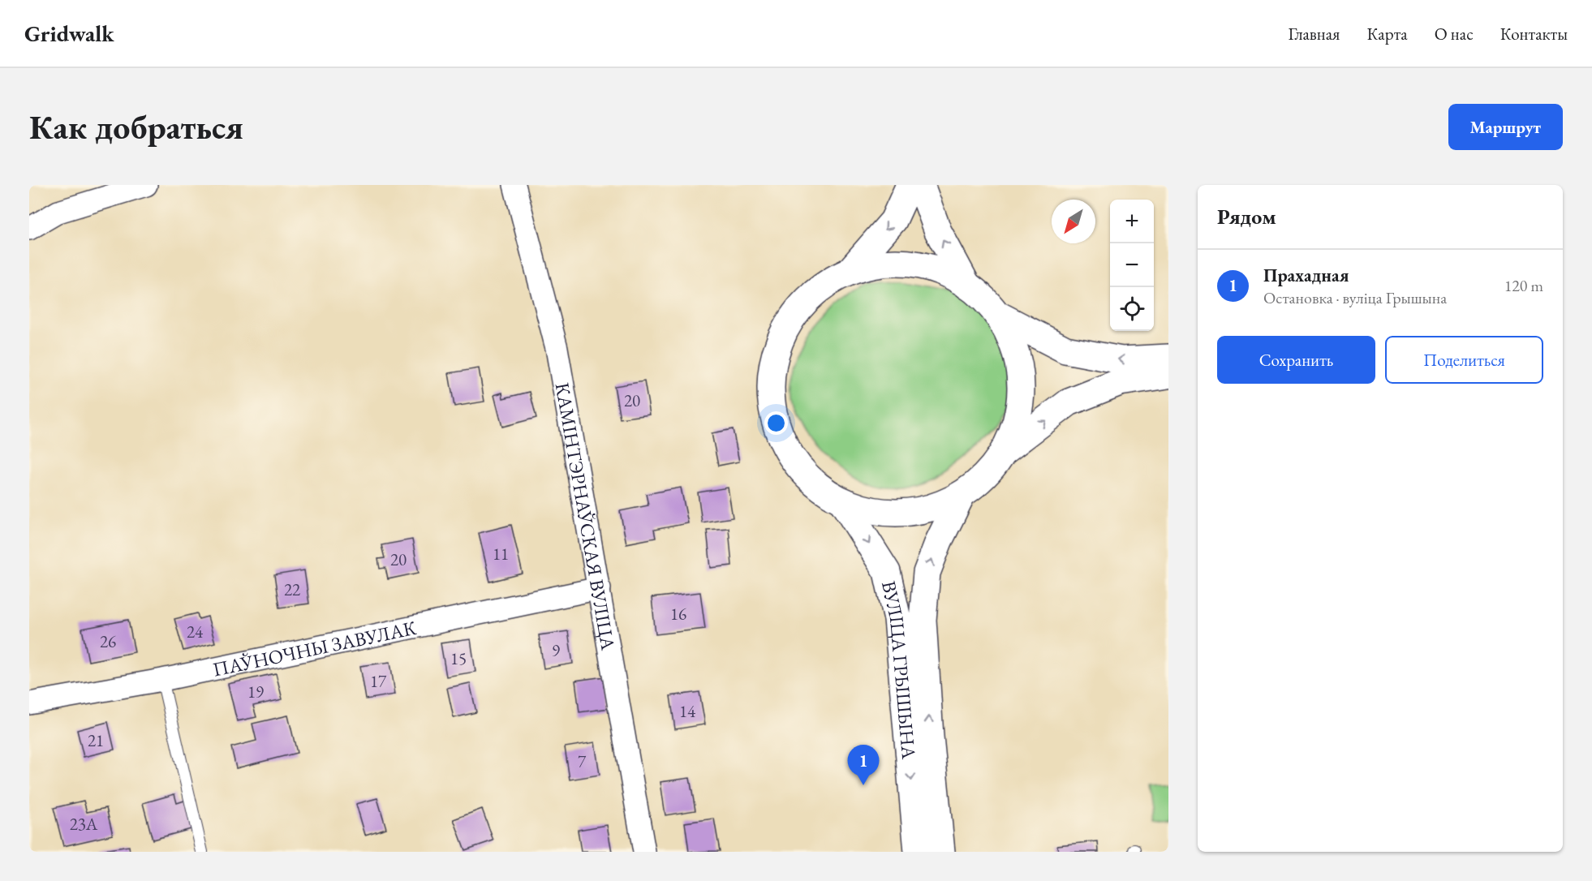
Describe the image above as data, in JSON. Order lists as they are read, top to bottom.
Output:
{
  "streets": {
    "main road": ["ВУЛІЦА ГРЫШЫНА"],
    "street": ["КАМІНТЭРНАЎСКАЯ ВУЛІЦА", "ПАЎНОЧНЫ ЗАВУЛАК"]
  },
  "crossings": [
    ["КАМІНТЭРНАЎСКАЯ ВУЛІЦА", "ПАЎНОЧНЫ ЗАВУЛАК"]
  ],
  "house_numbers": [
    "20",
    "11",
    "20",
    "22",
    "16",
    "24",
    "26",
    "9",
    "15",
    "17",
    "19",
    "14",
    "21",
    "7",
    "23А"
  ],
  "north": "bottom left",
  "page": {
    "header": "Gridwalk",
    "nav": [
      "Главная",
      "Карта",
      "О нас",
      "Контакты"
    ],
    "buttons": [
      "Маршрут",
      ["Сохранить", "Поделиться"]
    ],
    "title": "Как добраться",
    "heading": "Рядом",
    "map_buttons": ["+", "−"],
    "list": [
      {
        "mark": "1",
        "name": "Прахадная",
        "note": "Остановка · вуліца Грышына",
        "value": "120 m"
      }
    ],
    "pins": "1"
  }
}
